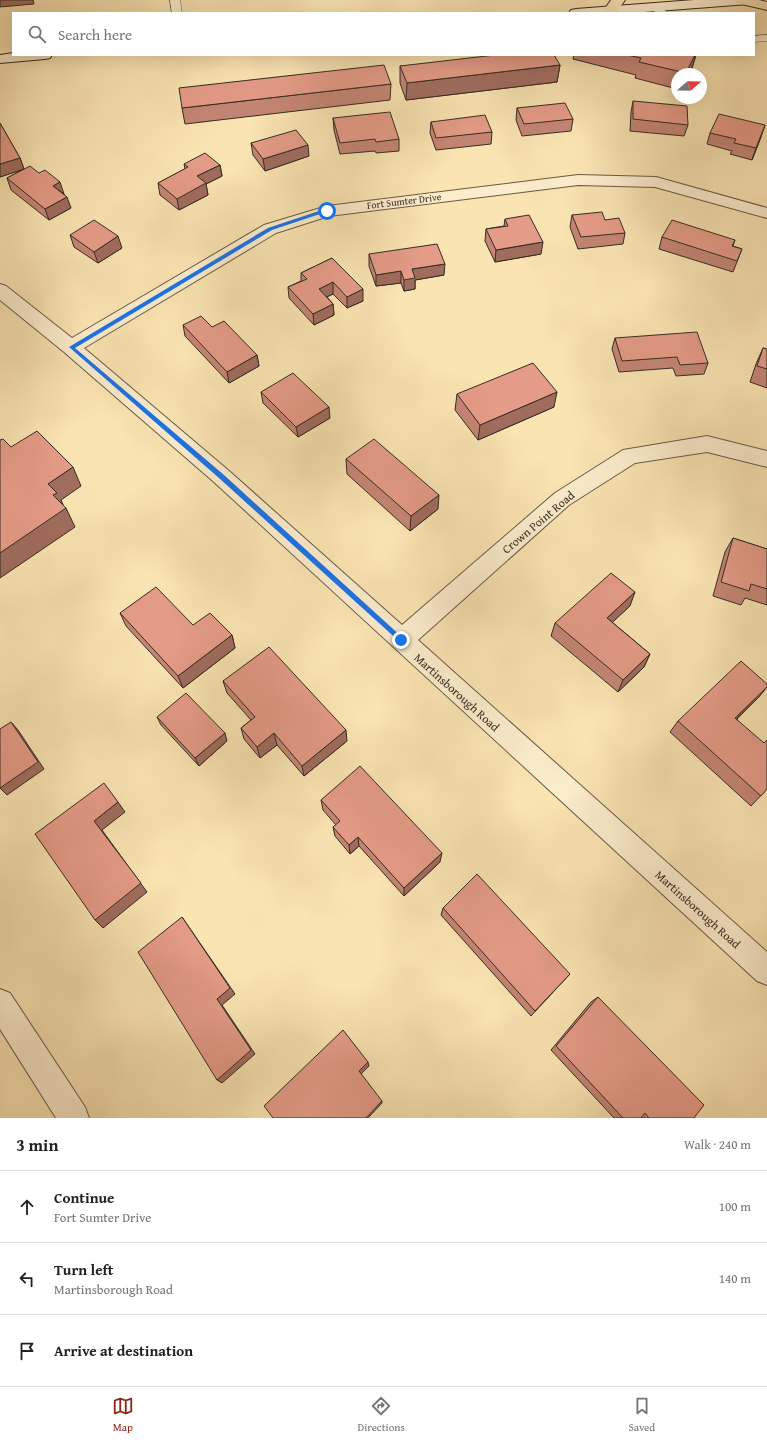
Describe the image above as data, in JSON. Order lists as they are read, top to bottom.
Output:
{
  "streets": {
    "street": ["Fort Sumter Drive", "Crown Point Road", "Martinsborough Road"]
  },
  "crossings": [
    ["Fort Sumter Drive", "Martinsborough Road"],
    ["Crown Point Road", "Martinsborough Road"]
  ],
  "north": "right",
  "page": {
    "search": "Search here",
    "heading": ["3 min", "Walk · 240 m"],
    "list": [
      ["Continue", "Fort Sumter Drive", "100 m"],
      ["Turn left", "Martinsborough Road", "140 m"],
      "Arrive at destination"
    ],
    "nav": ["Map", "Directions", "Saved"]
  }
}
